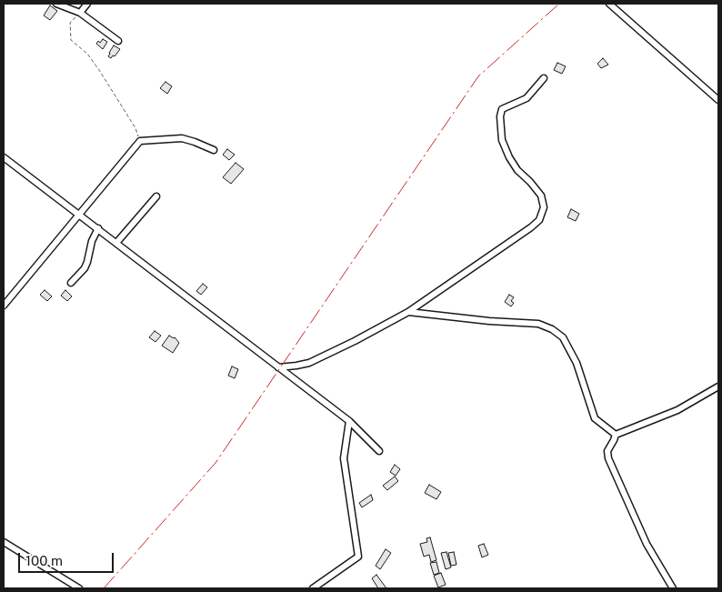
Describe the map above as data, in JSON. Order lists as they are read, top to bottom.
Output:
{
  "scale_bar": "100 m"
}
